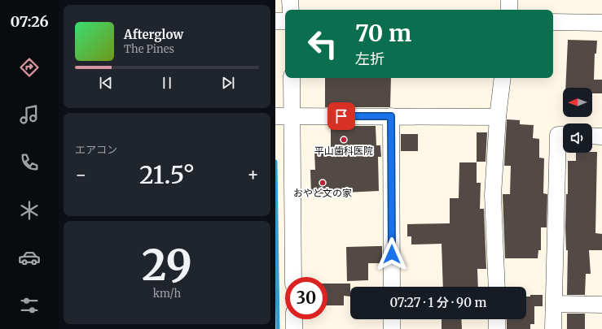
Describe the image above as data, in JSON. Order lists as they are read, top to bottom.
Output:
{
  "places": ["平山歯科医院", "おやど文の家"],
  "north": "left",
  "page": {
    "tabs": "07:26",
    "turn": ["70 m", "左折"],
    "song": ["Afterglow", "The Pines"],
    "tile": [
      "エアコン",
      ["29", "km/h"]
    ],
    "heat": ["−", "21.5°", "+"],
    "limit": "30",
    "trip": "07:27 · 1 分 · 90 m"
  }
}
